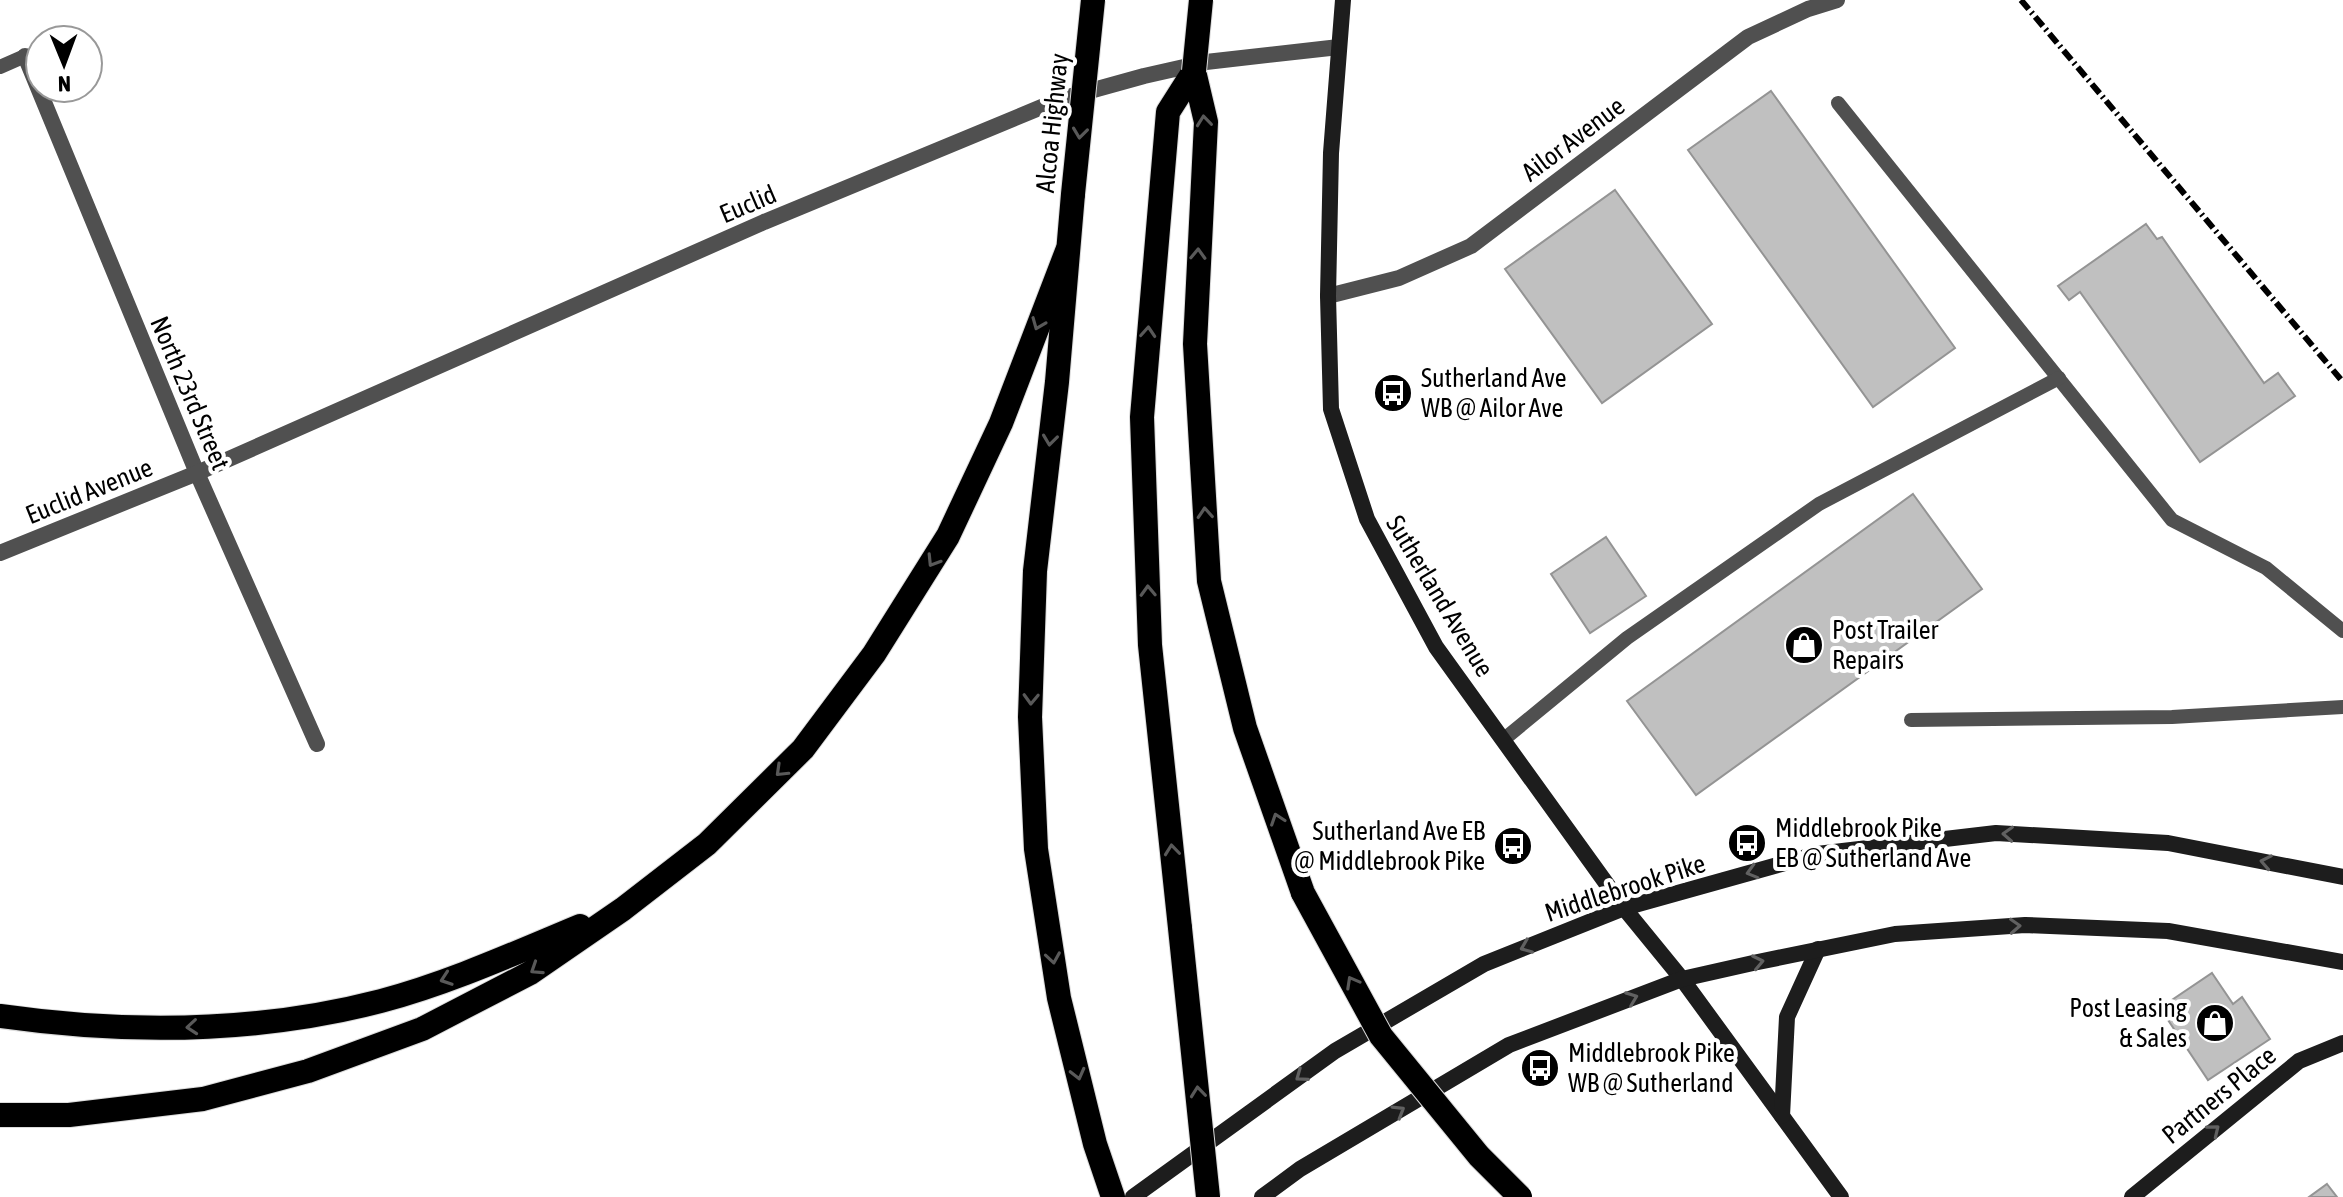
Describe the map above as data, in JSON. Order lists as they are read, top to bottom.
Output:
{
  "streets": {
    "highway": ["Alcoa Highway"],
    "main road": ["Sutherland Avenue", "Middlebrook Pike", "Partners Place"],
    "street": [
      "Ailor Avenue",
      "Euclid",
      "North 23rd Street",
      "Euclid Avenue"
    ]
  },
  "crossings": [
    ["Ailor Avenue", "Sutherland Avenue"],
    ["Euclid", "North 23rd Street"],
    ["Euclid", "Euclid Avenue"],
    ["Euclid", "Sutherland Avenue"],
    ["North 23rd Street", "Euclid Avenue"],
    ["Sutherland Avenue", "Middlebrook Pike"]
  ],
  "one_way": ["Partners Place"],
  "places": {
    "bus stop": [
      "Sutherland Ave WB @ Ailor Ave",
      "Middlebrook Pike EB @ Sutherland Ave",
      "Sutherland Ave EB @ Middlebrook Pike",
      "Middlebrook Pike WB @ Sutherland"
    ],
    "shop": ["Post Trailer Repairs", "Post Leasing & Sales"]
  },
  "north": "bottom"
}
